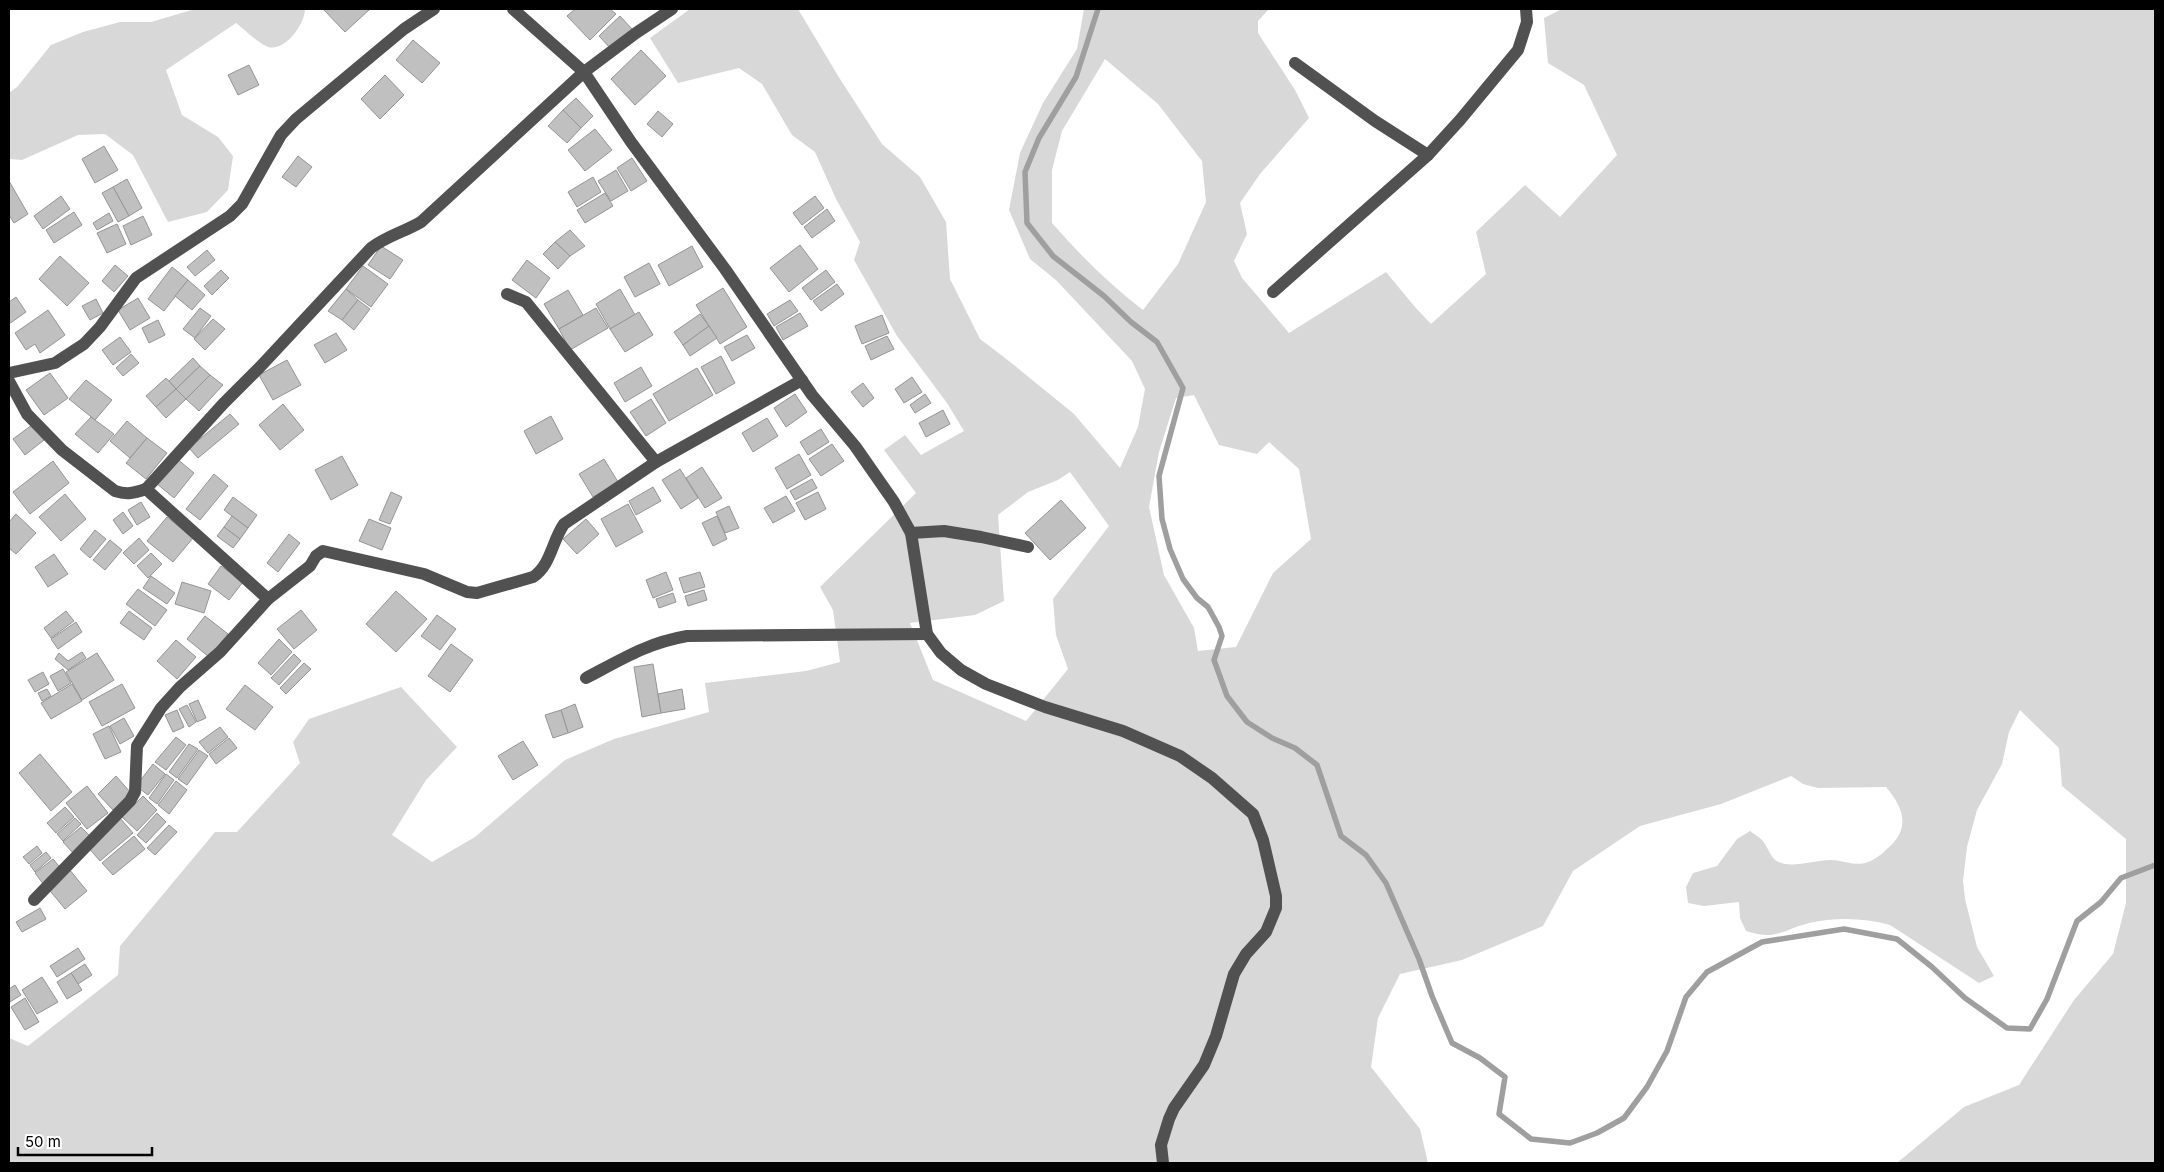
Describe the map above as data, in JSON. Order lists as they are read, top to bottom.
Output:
{
  "scale_bar": "50 m"
}
